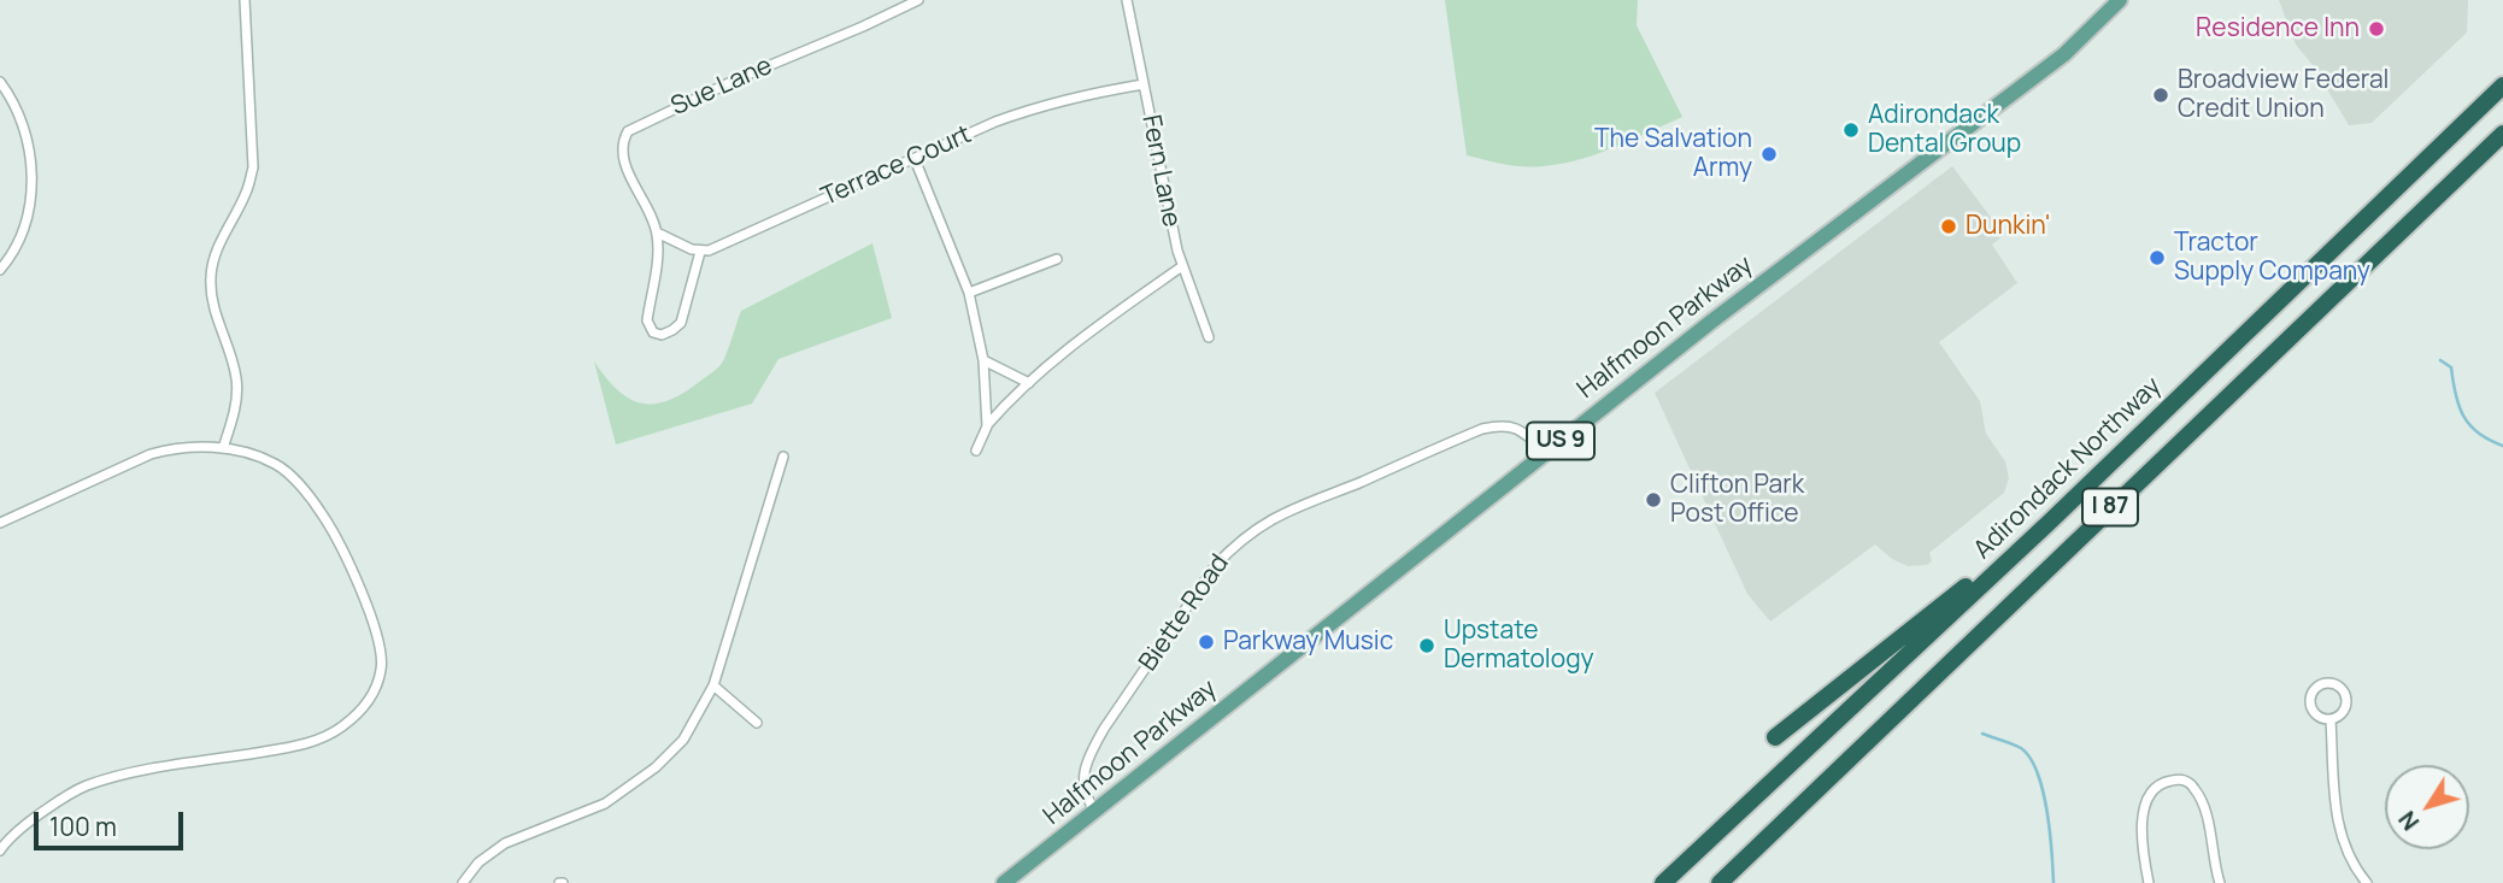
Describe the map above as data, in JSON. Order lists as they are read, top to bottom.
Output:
{
  "streets": {
    "highway": ["Adirondack Northway", "I 87"],
    "main road": ["Halfmoon Parkway", "US 9"],
    "street": [
      "Sue Lane",
      "Terrace Court",
      "Fern Lane",
      "Biette Road"
    ]
  },
  "crossings": [
    ["Terrace Court", "Fern Lane"],
    ["Halfmoon Parkway", "Biette Road"]
  ],
  "places": [
    "Residence Inn",
    "Broadview Federal Credit Union",
    "Adirondack Dental Group",
    "The Salvation Army",
    "Dunkin'",
    "Tractor Supply Company",
    "Clifton Park Post Office",
    "Parkway Music",
    "Upstate Dermatology"
  ],
  "scale_bar": "100 m",
  "north": "bottom left"
}
